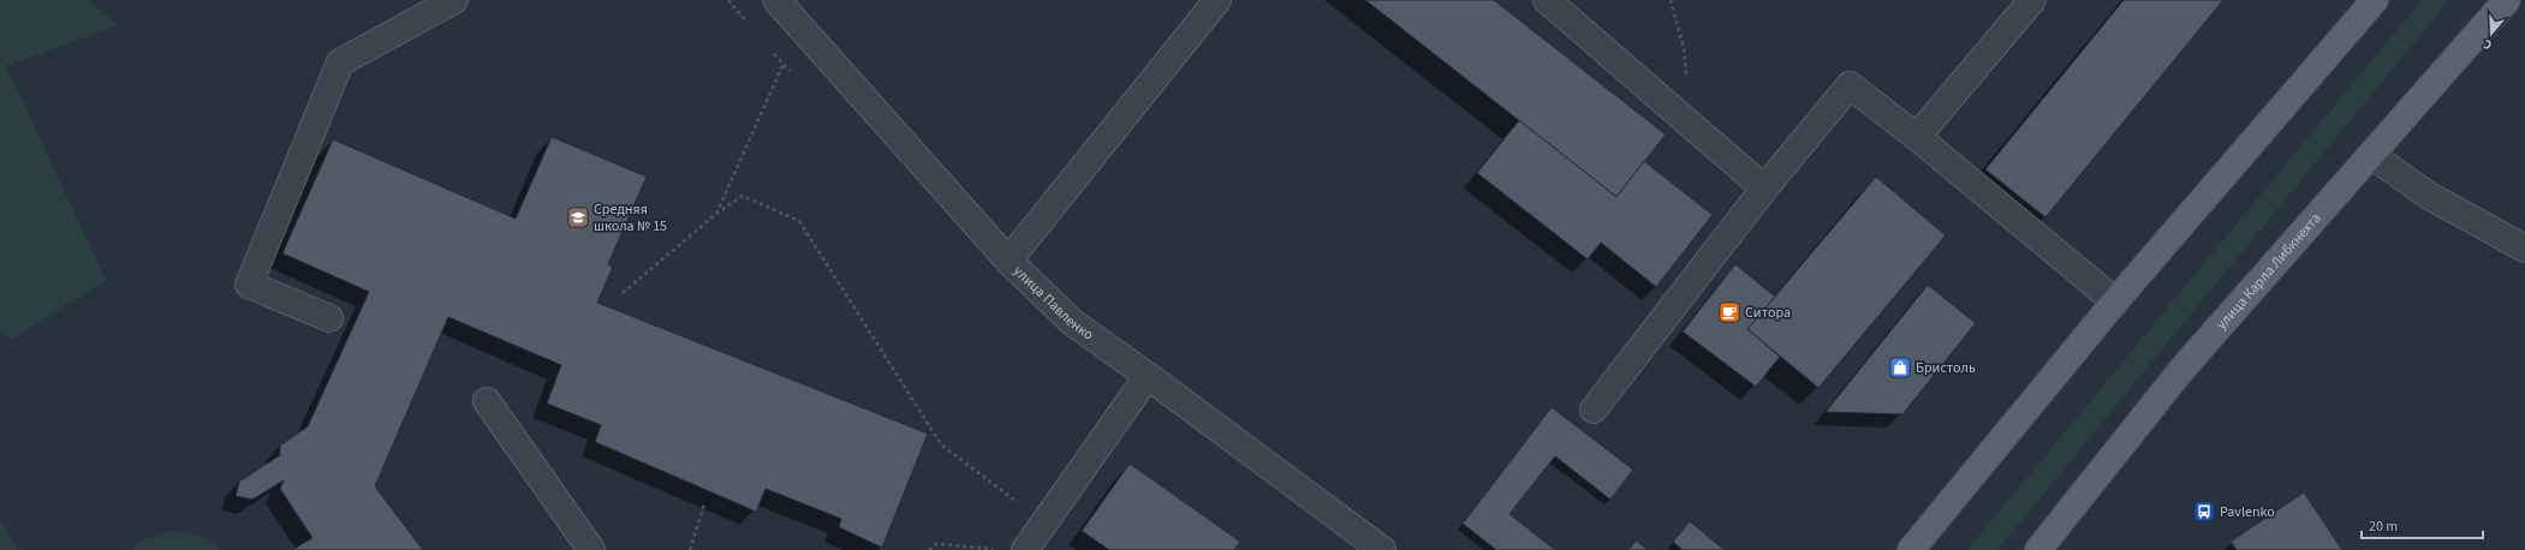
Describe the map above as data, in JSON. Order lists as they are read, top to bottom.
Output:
{
  "streets": {
    "main road": ["улица Карла Либкнехта"],
    "street": ["улица Павленко"]
  },
  "places": {
    "school or university": ["Средняя школа № 15"],
    "cafe": ["Ситора"],
    "shop": ["Бристоль"],
    "bus stop": ["Pavlenko"]
  },
  "scale_bar": "20 m",
  "north": "bottom"
}
